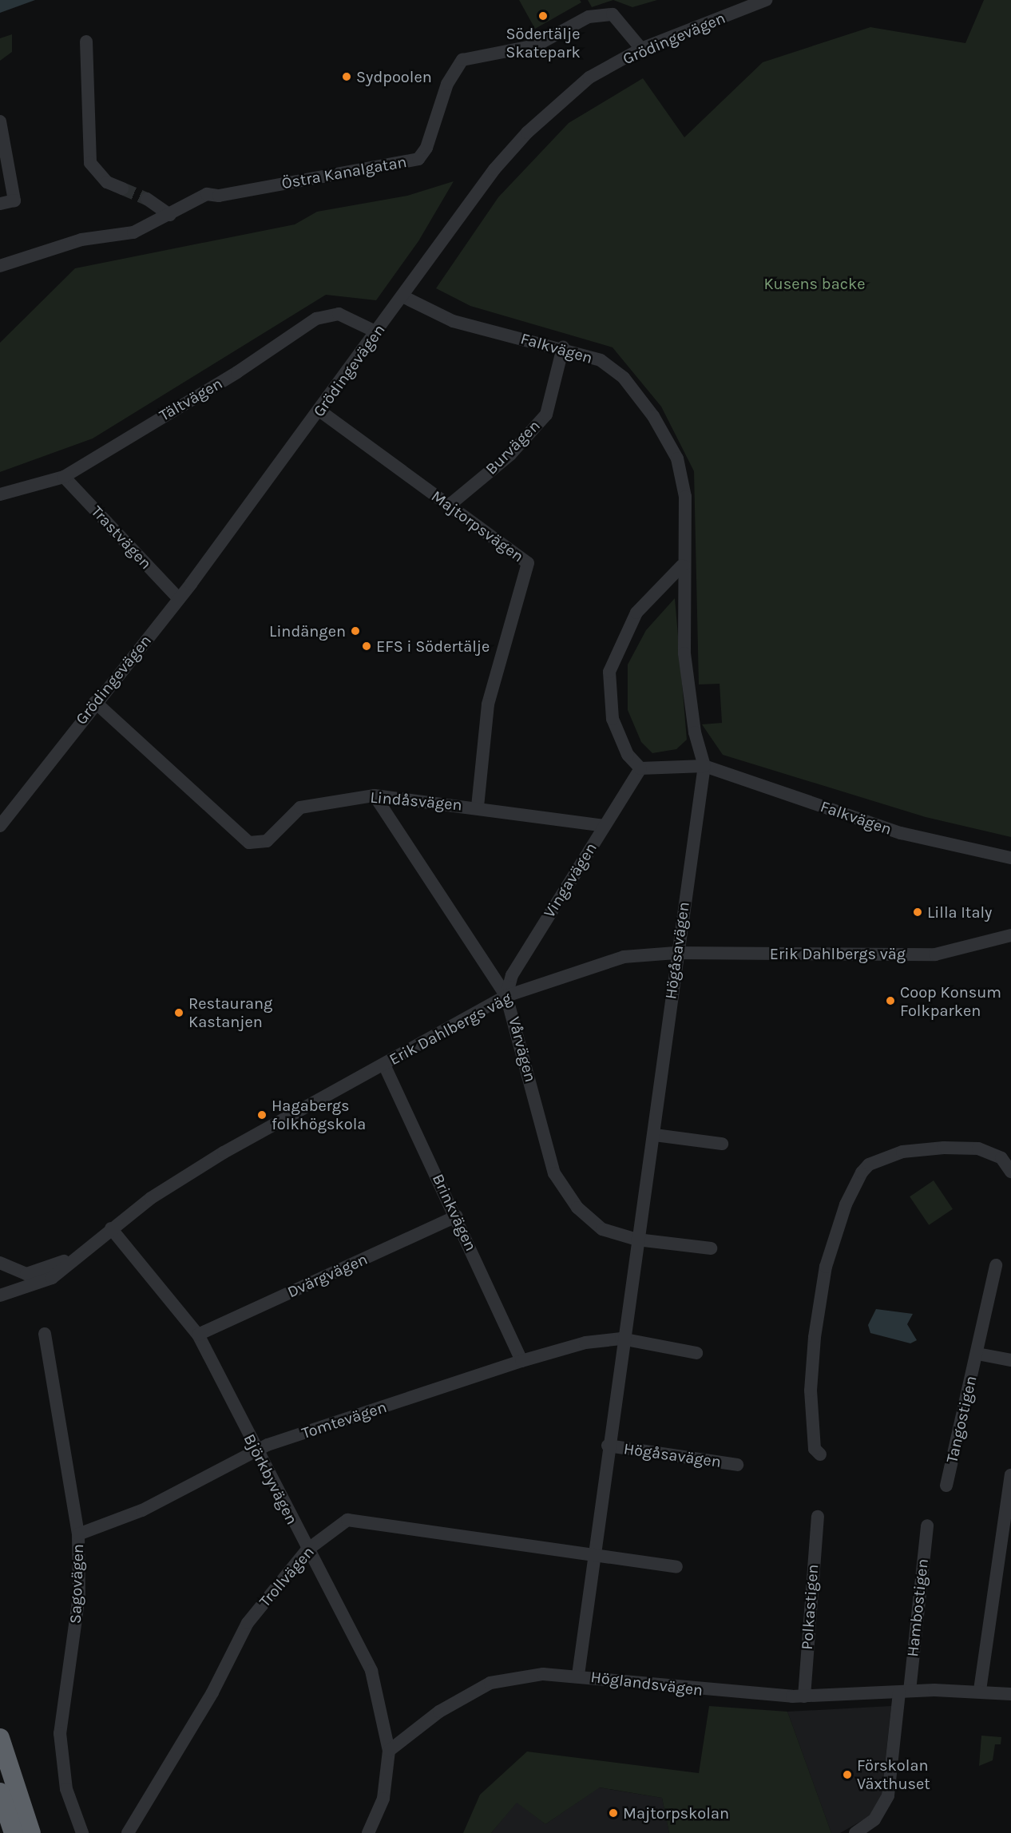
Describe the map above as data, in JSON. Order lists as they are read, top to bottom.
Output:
{
  "streets": {
    "street": [
      "Grödingevägen",
      "Östra Kanalgatan",
      "Falkvägen",
      "Tältvägen",
      "Burvägen",
      "Majtorpsvägen",
      "Trastvägen",
      "Lindåsvägen",
      "Vingavägen",
      "Högåsavägen",
      "Erik Dahlbergs väg",
      "Vårvägen",
      "Brinkvägen",
      "Dvärgvägen",
      "Tangostigen",
      "Tomtevägen",
      "Björkbyvägen",
      "Trollvägen",
      "Sagovägen",
      "Polkastigen",
      "Hambostigen",
      "Höglandsvägen"
    ]
  },
  "crossings": [
    ["Grödingevägen", "Östra Kanalgatan"],
    ["Grödingevägen", "Falkvägen"],
    ["Grödingevägen", "Tältvägen"],
    ["Grödingevägen", "Majtorpsvägen"],
    ["Grödingevägen", "Trastvägen"],
    ["Grödingevägen", "Lindåsvägen"],
    ["Falkvägen", "Burvägen"],
    ["Falkvägen", "Vingavägen"],
    ["Falkvägen", "Högåsavägen"],
    ["Tältvägen", "Trastvägen"],
    ["Burvägen", "Majtorpsvägen"],
    ["Majtorpsvägen", "Lindåsvägen"],
    ["Lindåsvägen", "Vingavägen"],
    ["Lindåsvägen", "Vårvägen"],
    ["Vingavägen", "Erik Dahlbergs väg"],
    ["Vingavägen", "Vårvägen"],
    ["Högåsavägen", "Erik Dahlbergs väg"],
    ["Högåsavägen", "Vårvägen"],
    ["Högåsavägen", "Tomtevägen"],
    ["Högåsavägen", "Trollvägen"],
    ["Högåsavägen", "Höglandsvägen"],
    ["Erik Dahlbergs väg", "Vårvägen"],
    ["Erik Dahlbergs väg", "Brinkvägen"],
    ["Erik Dahlbergs väg", "Björkbyvägen"],
    ["Brinkvägen", "Dvärgvägen"],
    ["Brinkvägen", "Tomtevägen"],
    ["Dvärgvägen", "Björkbyvägen"],
    ["Tomtevägen", "Björkbyvägen"],
    ["Tomtevägen", "Sagovägen"],
    ["Björkbyvägen", "Trollvägen"],
    ["Björkbyvägen", "Höglandsvägen"],
    ["Polkastigen", "Höglandsvägen"],
    ["Hambostigen", "Höglandsvägen"]
  ],
  "parks": ["Kusens backe"],
  "places": [
    "Södertälje Skatepark",
    "Sydpoolen",
    "Lindängen",
    "EFS i Södertälje",
    "Lilla Italy",
    "Coop Konsum Folkparken",
    "Restaurang Kastanjen",
    "Hagabergs folkhögskola",
    "Förskolan Växthuset",
    "Majtorpskolan"
  ]
}
